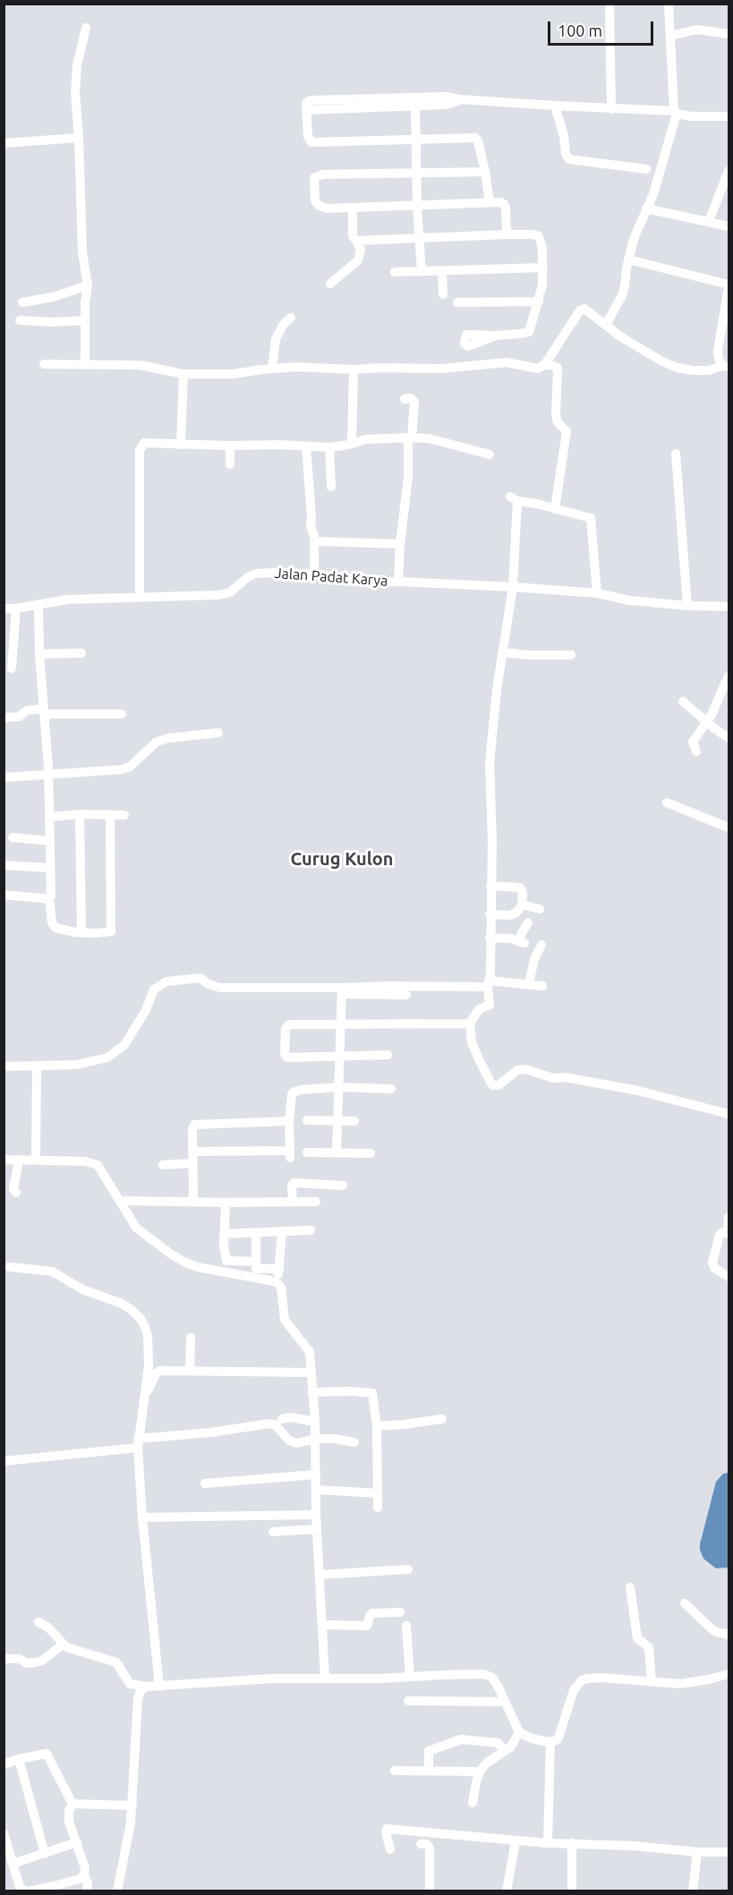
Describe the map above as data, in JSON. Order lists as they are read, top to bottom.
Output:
{
  "streets": {
    "street": ["Jalan Padat Karya"]
  },
  "districts": ["Curug Kulon"],
  "scale_bar": "100 m"
}
